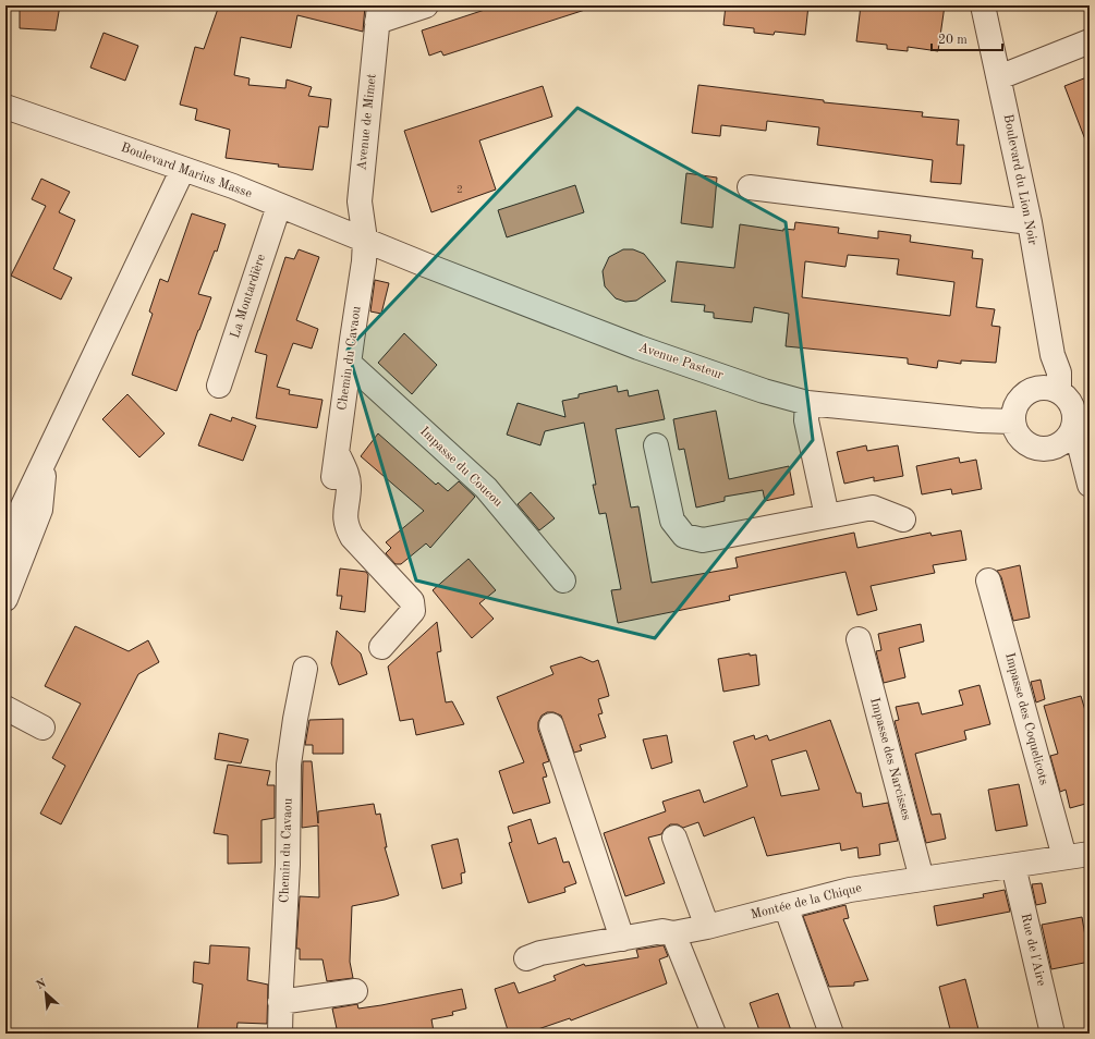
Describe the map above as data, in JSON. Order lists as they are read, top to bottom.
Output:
{
  "streets": {
    "street": [
      "Avenue de Mimet",
      "Boulevard Marius Masse",
      "Boulevard du Lion Noir",
      "La Montardière",
      "Chemin du Cavaou",
      "Avenue Pasteur",
      "Impasse du Coucou",
      "Impasse des Coquelicots",
      "Impasse des Narcisses",
      "Montée de la Chique",
      "Rue de l'Aire"
    ]
  },
  "crossings": [
    ["Avenue de Mimet", "Boulevard Marius Masse"],
    ["Avenue de Mimet", "Chemin du Cavaou"],
    ["Avenue de Mimet", "Avenue Pasteur"],
    ["Boulevard Marius Masse", "La Montardière"],
    ["Boulevard Marius Masse", "Chemin du Cavaou"],
    ["Boulevard Marius Masse", "Avenue Pasteur"],
    ["Boulevard du Lion Noir", "Avenue Pasteur"],
    ["Chemin du Cavaou", "Avenue Pasteur"],
    ["Chemin du Cavaou", "Impasse du Coucou"],
    ["Impasse des Coquelicots", "Montée de la Chique"],
    ["Impasse des Narcisses", "Montée de la Chique"],
    ["Montée de la Chique", "Rue de l'Aire"]
  ],
  "house_numbers": ["2"],
  "scale_bar": "20 m",
  "north": "top left"
}
